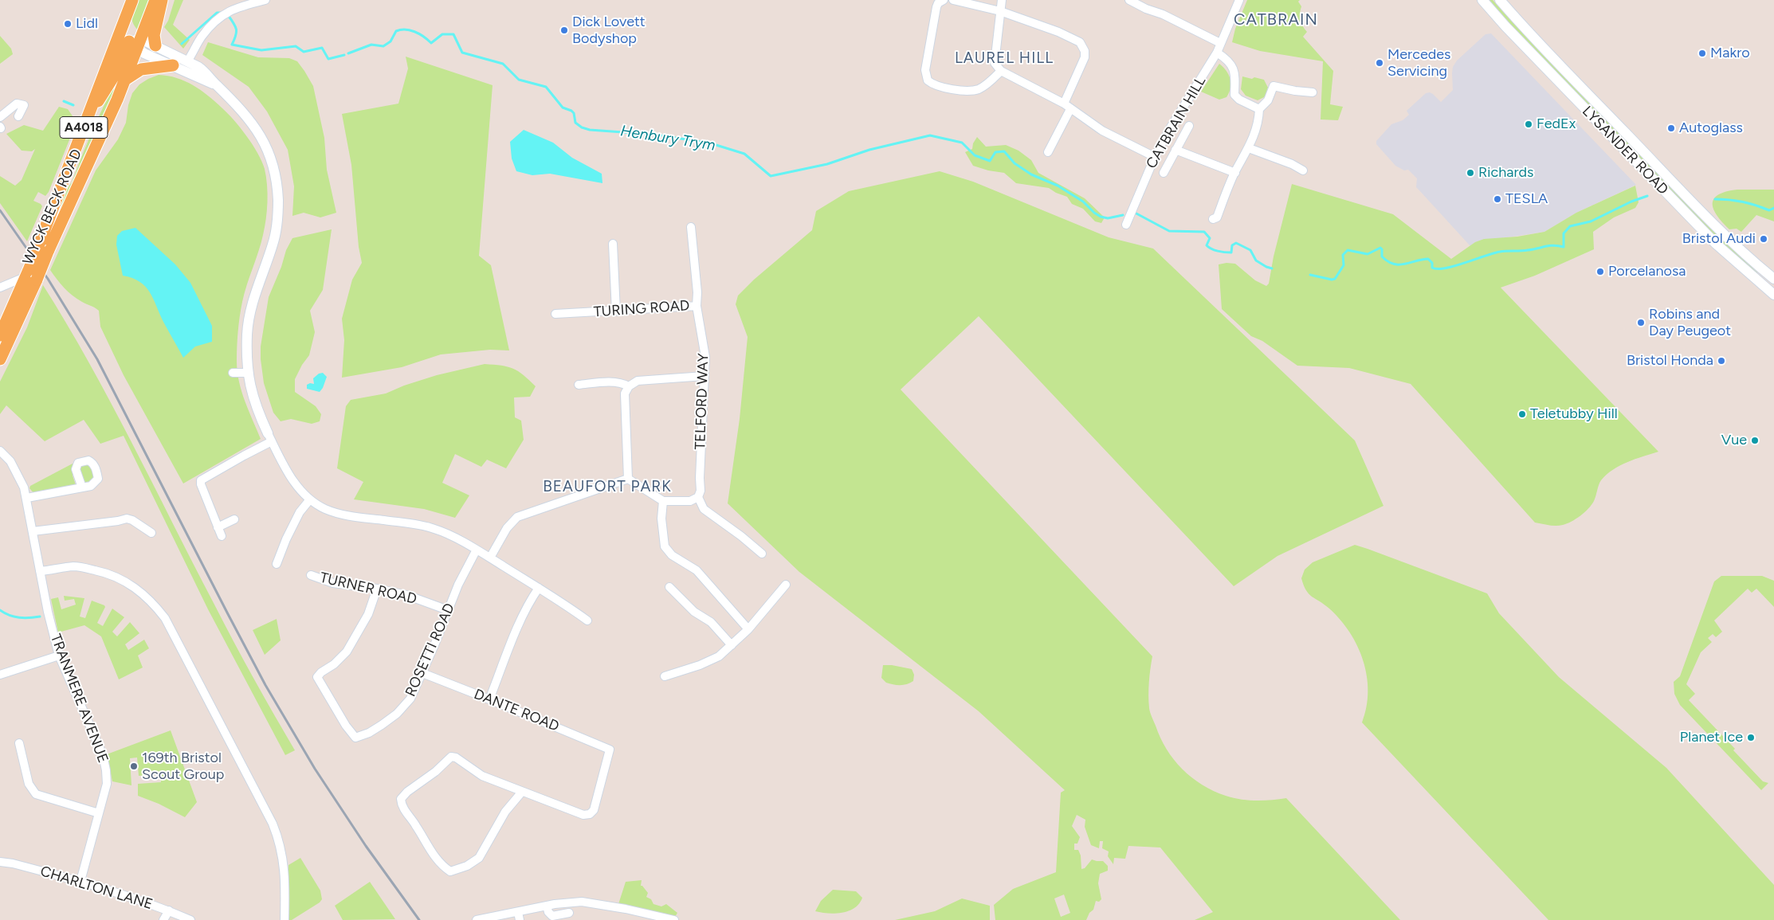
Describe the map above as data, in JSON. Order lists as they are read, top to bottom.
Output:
{
  "streets": {
    "main road": ["A4018", "WYCK BECK ROAD"],
    "street": [
      "CATBRAIN HILL",
      "LYSANDER ROAD",
      "TURING ROAD",
      "TELFORD WAY",
      "TURNER ROAD",
      "ROSETTI ROAD",
      "TRANMERE AVENUE",
      "DANTE ROAD",
      "CHARLTON LANE"
    ]
  },
  "crossings": [
    ["TURING ROAD", "TELFORD WAY"],
    ["TURNER ROAD", "ROSETTI ROAD"],
    ["ROSETTI ROAD", "DANTE ROAD"],
    ["TRANMERE AVENUE", "CHARLTON LANE"]
  ],
  "districts": ["CATBRAIN", "LAUREL HILL", "BEAUFORT PARK"],
  "water": ["Henbury Trym"],
  "places": [
    "Lidl",
    "Dick Lovett Bodyshop",
    "Makro",
    "Mercedes Servicing",
    "FedEx",
    "Autoglass",
    "Richards",
    "TESLA",
    "Bristol Audi",
    "Porcelanosa",
    "Robins and Day Peugeot",
    "Bristol Honda",
    "Teletubby Hill",
    "Vue",
    "Planet Ice",
    "169th Bristol Scout Group"
  ]
}
